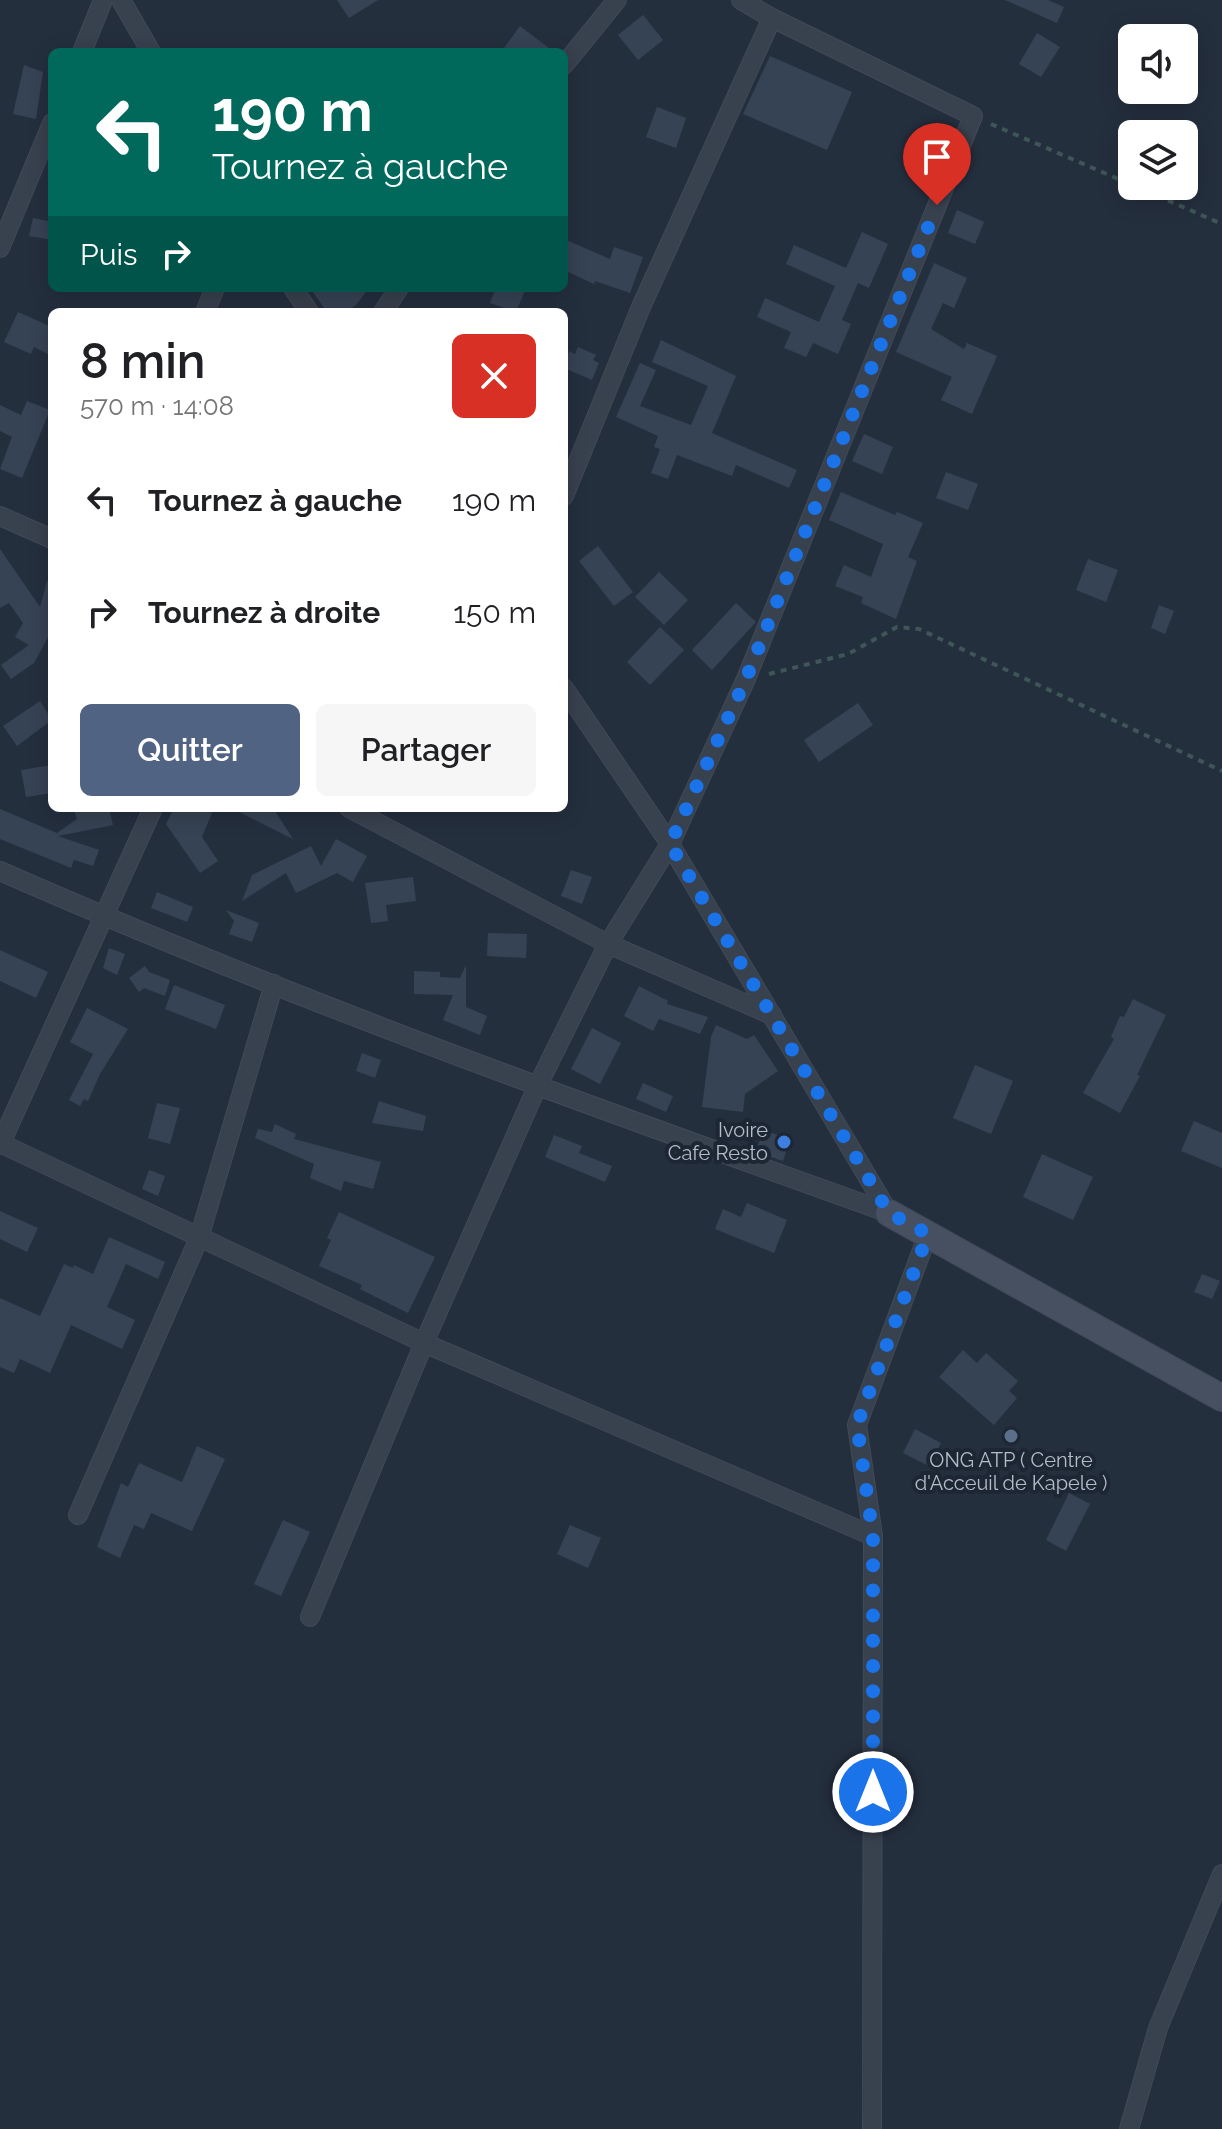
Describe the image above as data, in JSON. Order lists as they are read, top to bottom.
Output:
{
  "places": ["Ivoire Cafe Resto", "ONG ATP ( Centre d'Acceuil de Kapele )"],
  "page": {
    "turn": ["190 m", "Tournez à gauche"],
    "then": "Puis",
    "heading": ["8 min", "570 m · 14:08"],
    "list": [
      {
        "name": "Tournez à gauche",
        "value": "190 m"
      },
      {
        "name": "Tournez à droite",
        "value": "150 m"
      }
    ],
    "buttons": ["Quitter", "Partager"]
  }
}
